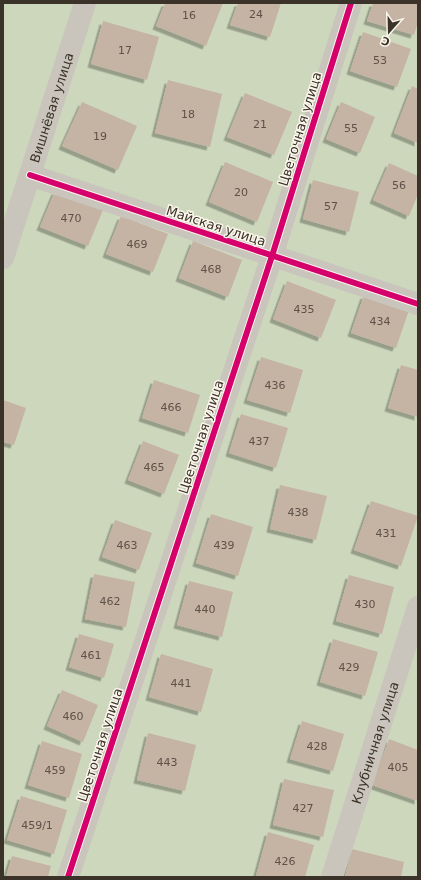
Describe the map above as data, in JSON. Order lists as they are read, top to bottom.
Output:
{
  "streets": {
    "street": [
      "Вишнёвая улица",
      "Цветочная улица",
      "Майская улица",
      "Клубничная улица"
    ]
  },
  "crossings": [
    ["Вишнёвая улица", "Майская улица"],
    ["Цветочная улица", "Майская улица"]
  ],
  "house_numbers": [
    "24",
    "16",
    "17",
    "53",
    "18",
    "21",
    "55",
    "19",
    "56",
    "20",
    "57",
    "470",
    "469",
    "468",
    "435",
    "434",
    "436",
    "466",
    "437",
    "465",
    "438",
    "431",
    "463",
    "439",
    "462",
    "430",
    "440",
    "461",
    "429",
    "441",
    "460",
    "428",
    "443",
    "405",
    "459",
    "427",
    "459/1",
    "426"
  ],
  "north": "bottom"
}
